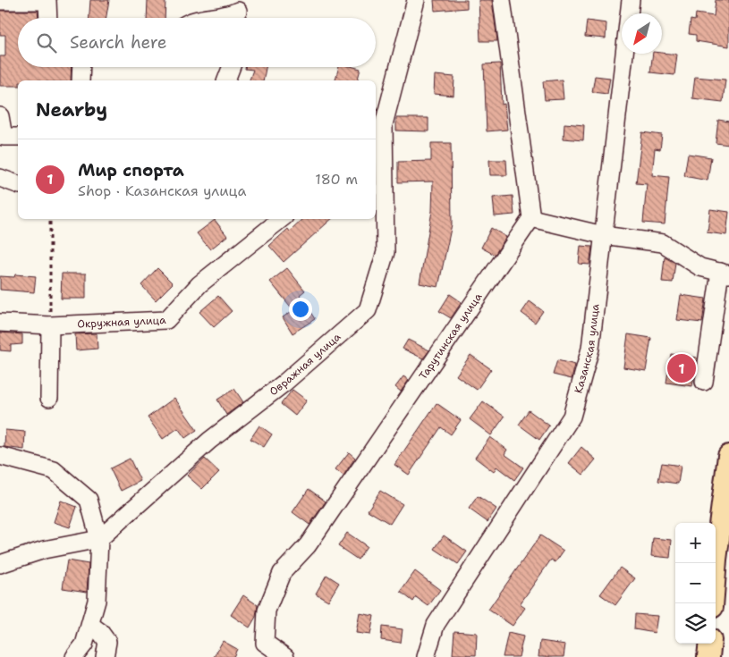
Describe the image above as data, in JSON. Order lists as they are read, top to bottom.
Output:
{
  "streets": {
    "street": [
      "Окружная улица",
      "Тарутинская улица",
      "Казанская улица",
      "Овражная улица"
    ]
  },
  "north": "bottom left",
  "page": {
    "search": "Search here",
    "heading": "Nearby",
    "list": [
      {
        "mark": "1",
        "name": "Мир спорта",
        "note": "Shop · Казанская улица",
        "value": "180 m"
      }
    ],
    "pins": "1",
    "map_buttons": ["+", "−"]
  }
}
